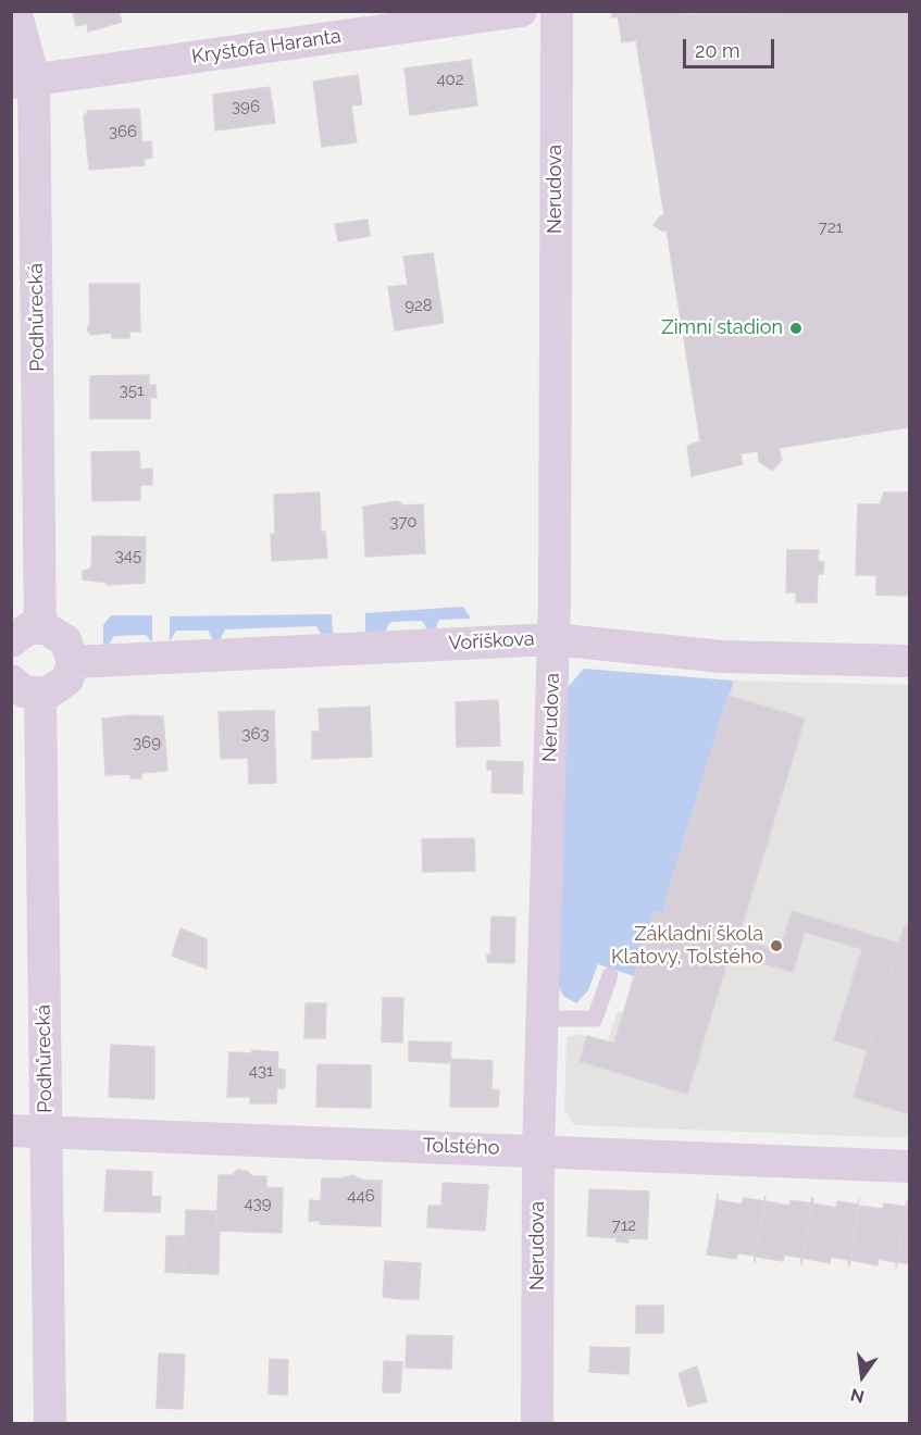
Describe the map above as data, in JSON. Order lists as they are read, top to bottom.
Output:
{
  "streets": {
    "street": [
      "Kryštofa Haranta",
      "Nerudova",
      "Podhůrecká",
      "Voříškova",
      "Tolstého"
    ]
  },
  "crossings": [
    ["Kryštofa Haranta", "Podhůrecká"],
    ["Nerudova", "Voříškova"],
    ["Nerudova", "Tolstého"],
    ["Podhůrecká", "Tolstého"]
  ],
  "places": ["Zimní stadion", "Základní škola Klatovy, Tolstého"],
  "house_numbers": [
    "402",
    "396",
    "366",
    "721",
    "928",
    "351",
    "370",
    "345",
    "363",
    "369",
    "431",
    "446",
    "439",
    "712"
  ],
  "scale_bar": "20 m",
  "north": "bottom"
}
